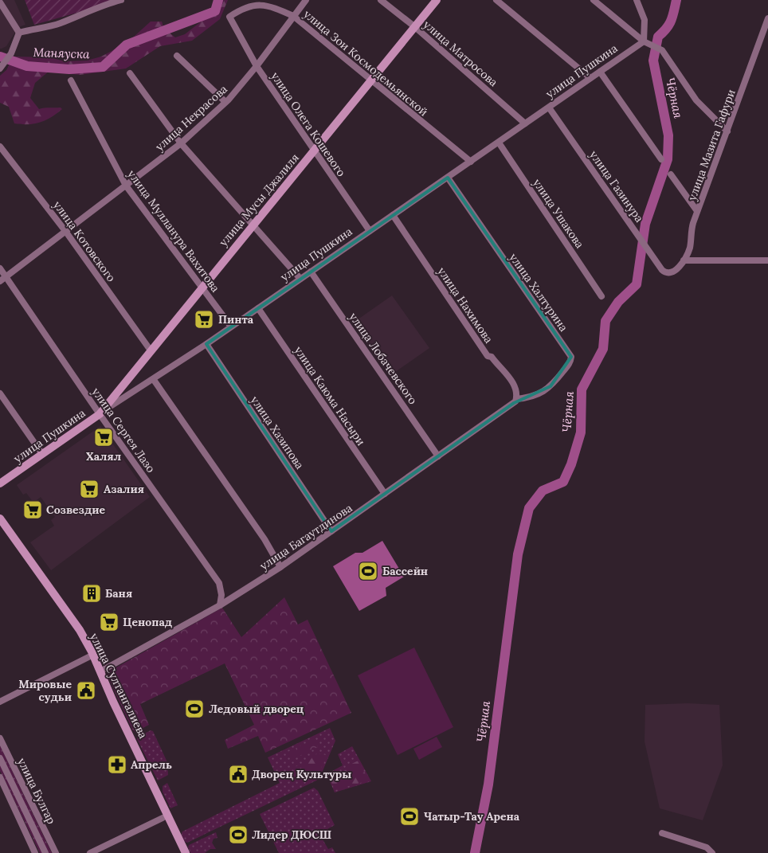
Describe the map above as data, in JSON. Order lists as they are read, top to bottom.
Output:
{
  "streets": {
    "main road": ["улица Пушкина", "улица Мусы Джалиля", "улица Султангалиева"],
    "street": [
      "улица Матросова",
      "улица Зои Космодемьянской",
      "улица Некрасова",
      "улица Олега Кошевого",
      "улица Мазита Гафури",
      "улица Газинура",
      "улица Ушакова",
      "улица Мулланура Вахитова",
      "улица Котовского",
      "улица Халтурина",
      "улица Нахимова",
      "улица Лобачевского",
      "улица Каюма Насыри",
      "улица Сергея Лазо",
      "улица Хазипова",
      "улица Багаутдинова",
      "улица Булгар"
    ]
  },
  "crossings": [
    ["улица Матросова", "улица Пушкина"],
    ["улица Матросова", "улица Мусы Джалиля"],
    ["улица Зои Космодемьянской", "улица Пушкина"],
    ["улица Зои Космодемьянской", "улица Некрасова"],
    ["улица Зои Космодемьянской", "улица Олега Кошевого"],
    ["улица Зои Космодемьянской", "улица Мусы Джалиля"],
    ["улица Пушкина", "улица Олега Кошевого"],
    ["улица Пушкина", "улица Газинура"],
    ["улица Пушкина", "улица Мусы Джалиля"],
    ["улица Пушкина", "улица Ушакова"],
    ["улица Пушкина", "улица Мулланура Вахитова"],
    ["улица Пушкина", "улица Халтурина"],
    ["улица Пушкина", "улица Нахимова"],
    ["улица Пушкина", "улица Лобачевского"],
    ["улица Пушкина", "улица Каюма Насыри"],
    ["улица Пушкина", "улица Сергея Лазо"],
    ["улица Пушкина", "улица Хазипова"],
    ["улица Некрасова", "улица Олега Кошевого"],
    ["улица Некрасова", "улица Мулланура Вахитова"],
    ["улица Некрасова", "улица Котовского"],
    ["улица Некрасова", "улица Сергея Лазо"],
    ["улица Олега Кошевого", "улица Мусы Джалиля"],
    ["улица Мазита Гафури", "улица Газинура"],
    ["улица Мусы Джалиля", "улица Мулланура Вахитова"],
    ["улица Мусы Джалиля", "улица Котовского"],
    ["улица Мусы Джалиля", "улица Сергея Лазо"],
    ["улица Халтурина", "улица Нахимова"],
    ["улица Халтурина", "улица Багаутдинова"],
    ["улица Нахимова", "улица Багаутдинова"],
    ["улица Лобачевского", "улица Багаутдинова"],
    ["улица Каюма Насыри", "улица Багаутдинова"],
    ["улица Сергея Лазо", "улица Багаутдинова"],
    ["улица Хазипова", "улица Багаутдинова"],
    ["улица Багаутдинова", "улица Султангалиева"]
  ],
  "water": ["Маняуска", "Чёрная"],
  "places": {
    "supermarket": [
      "Пинта",
      "Халял",
      "Азалия",
      "Созвездие",
      "Ценопад"
    ],
    "sports": [
      "Бассейн",
      "Ледовый дворец",
      "Чатыр-Тау Арена",
      "Лидер ДЮСШ"
    ],
    "building": ["Баня"],
    "public building": ["Мировые судьи", "Дворец Культуры"],
    "pharmacy": ["Апрель"]
  }
}
